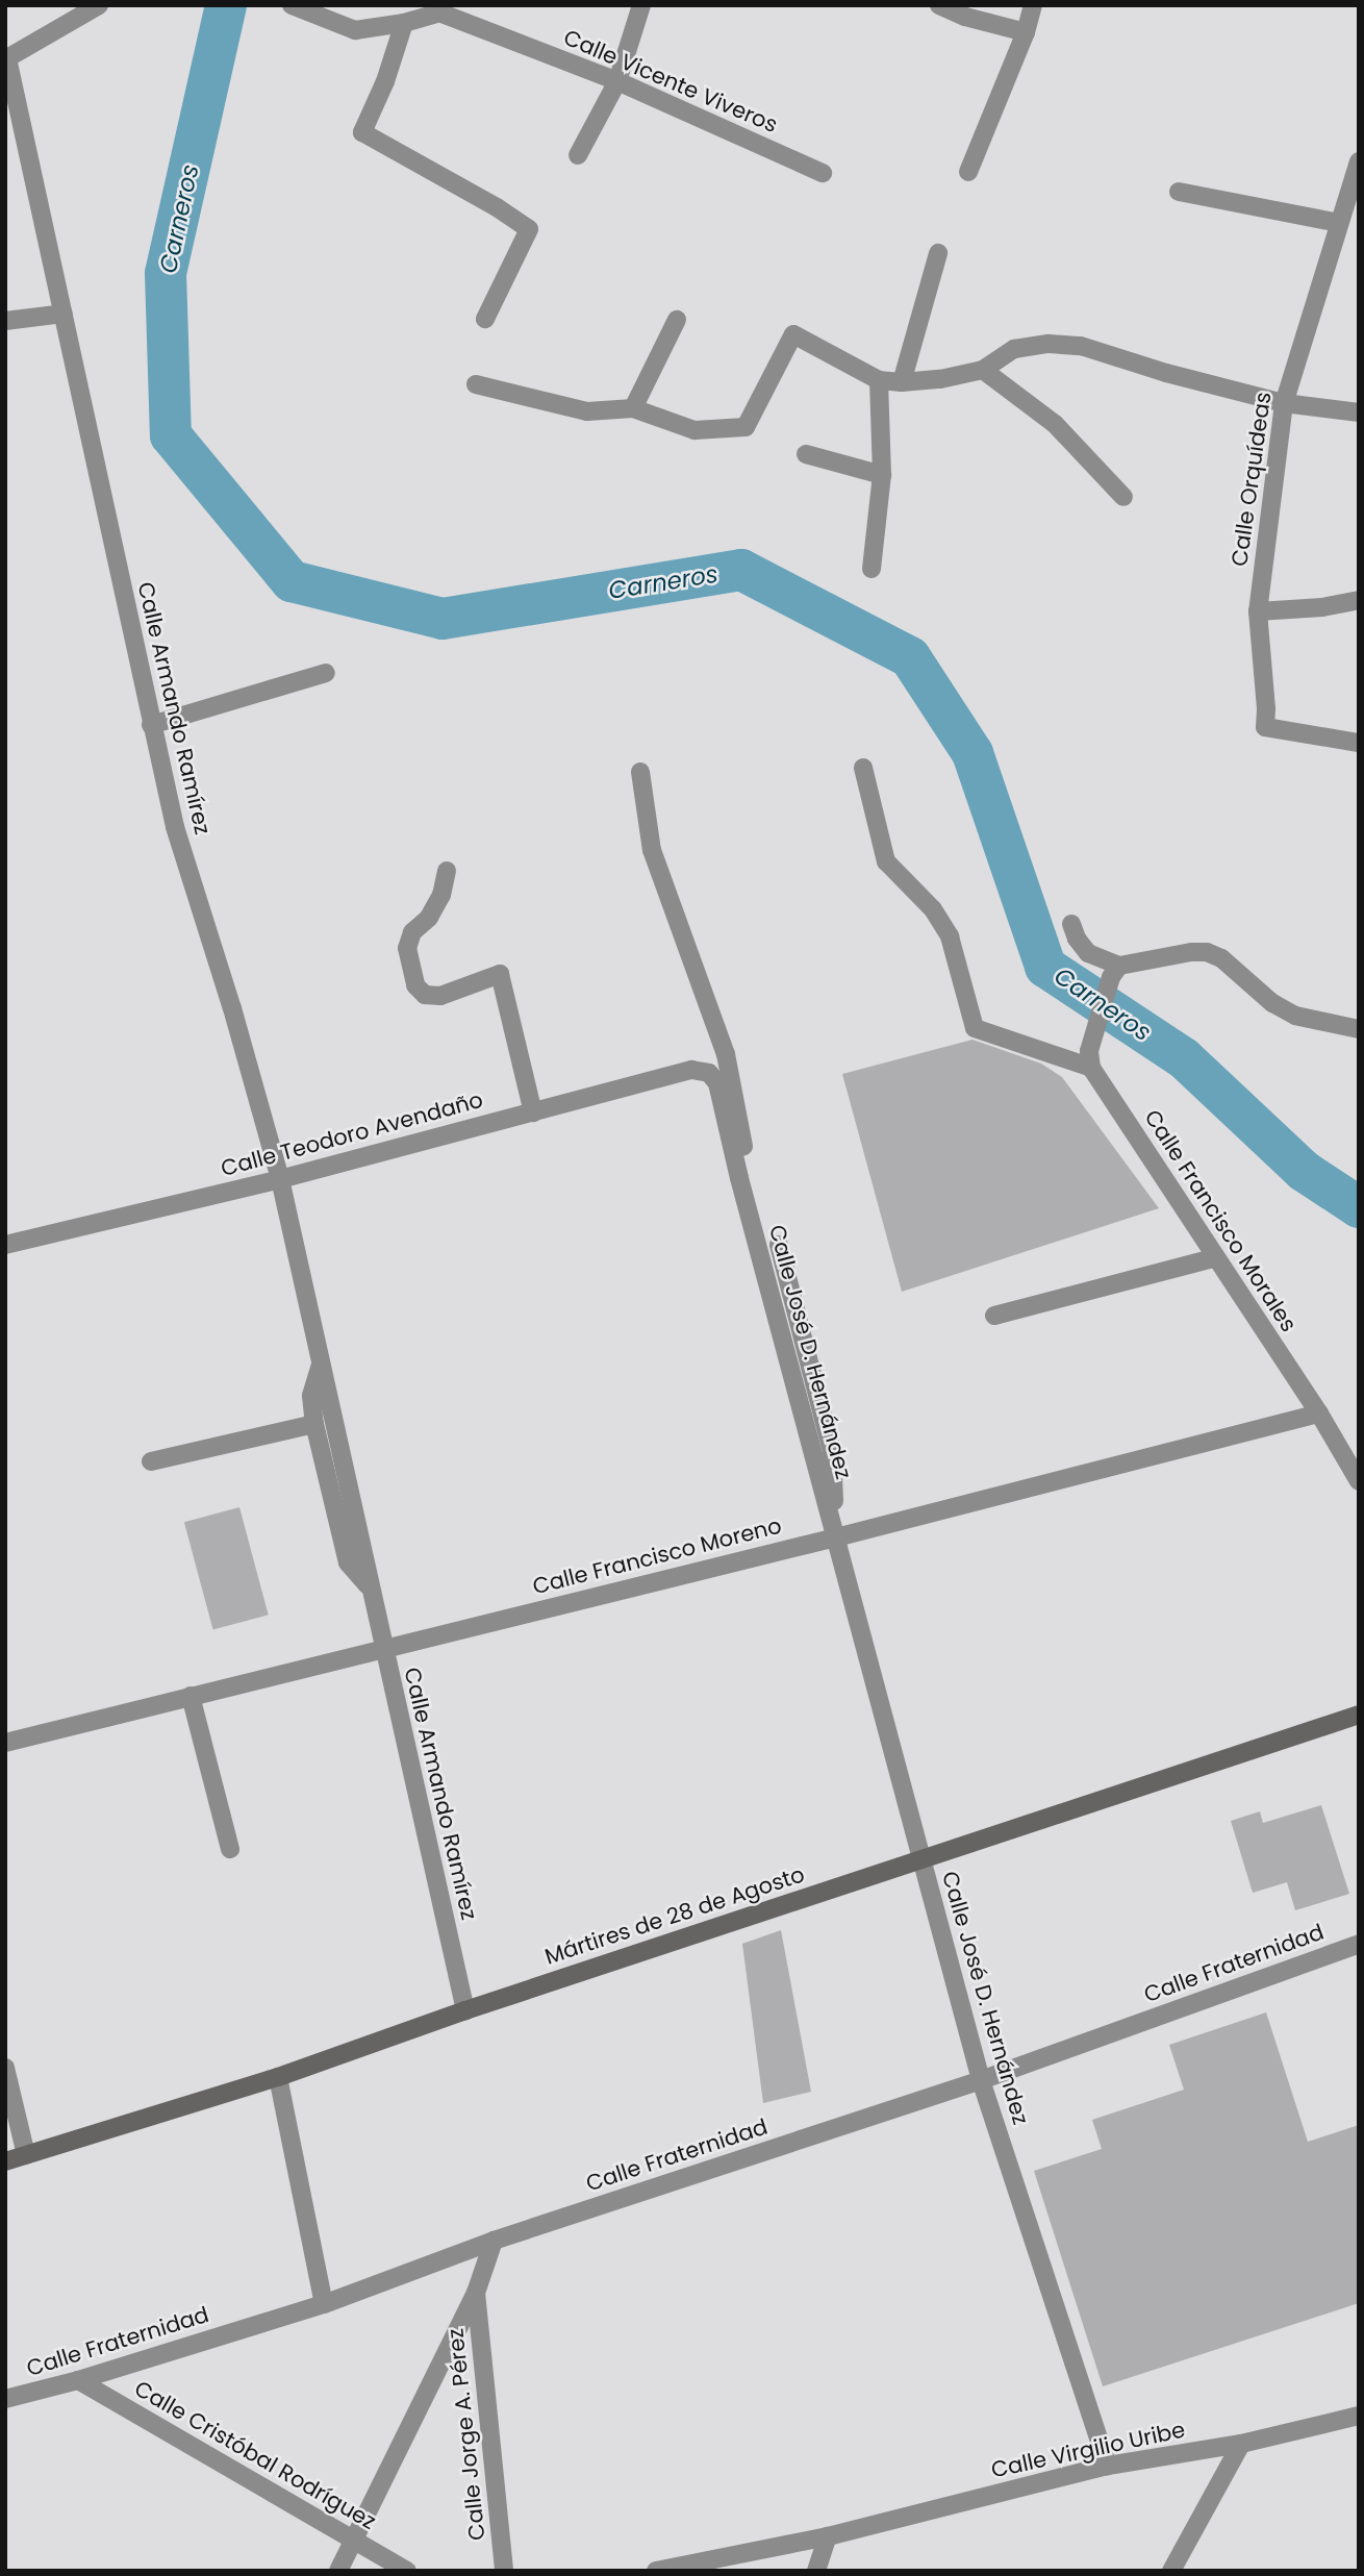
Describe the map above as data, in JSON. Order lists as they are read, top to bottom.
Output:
{
  "streets": {
    "main road": ["Mártires de 28 de Agosto"],
    "street": [
      "Calle Vicente Viveros",
      "Calle Orquídeas",
      "Calle Armando Ramírez",
      "Calle Teodoro Avendaño",
      "Calle Francisco Morales",
      "Calle José D. Hernández",
      "Calle Francisco Moreno",
      "Calle Fraternidad",
      "Calle Jorge A. Pérez",
      "Calle Virgilio Uribe",
      "Calle Cristóbal Rodríguez"
    ]
  },
  "crossings": [
    ["Calle Armando Ramírez", "Calle Teodoro Avendaño"],
    ["Calle Armando Ramírez", "Calle Francisco Moreno"],
    ["Calle Armando Ramírez", "Mártires de 28 de Agosto"],
    ["Calle Teodoro Avendaño", "Calle José D. Hernández"],
    ["Calle Francisco Morales", "Calle Francisco Moreno"],
    ["Calle José D. Hernández", "Calle Francisco Moreno"],
    ["Calle José D. Hernández", "Mártires de 28 de Agosto"],
    ["Calle José D. Hernández", "Calle Fraternidad"],
    ["Calle José D. Hernández", "Calle Virgilio Uribe"],
    ["Calle Fraternidad", "Calle Cristóbal Rodríguez"]
  ],
  "water": ["Carneros"]
}
